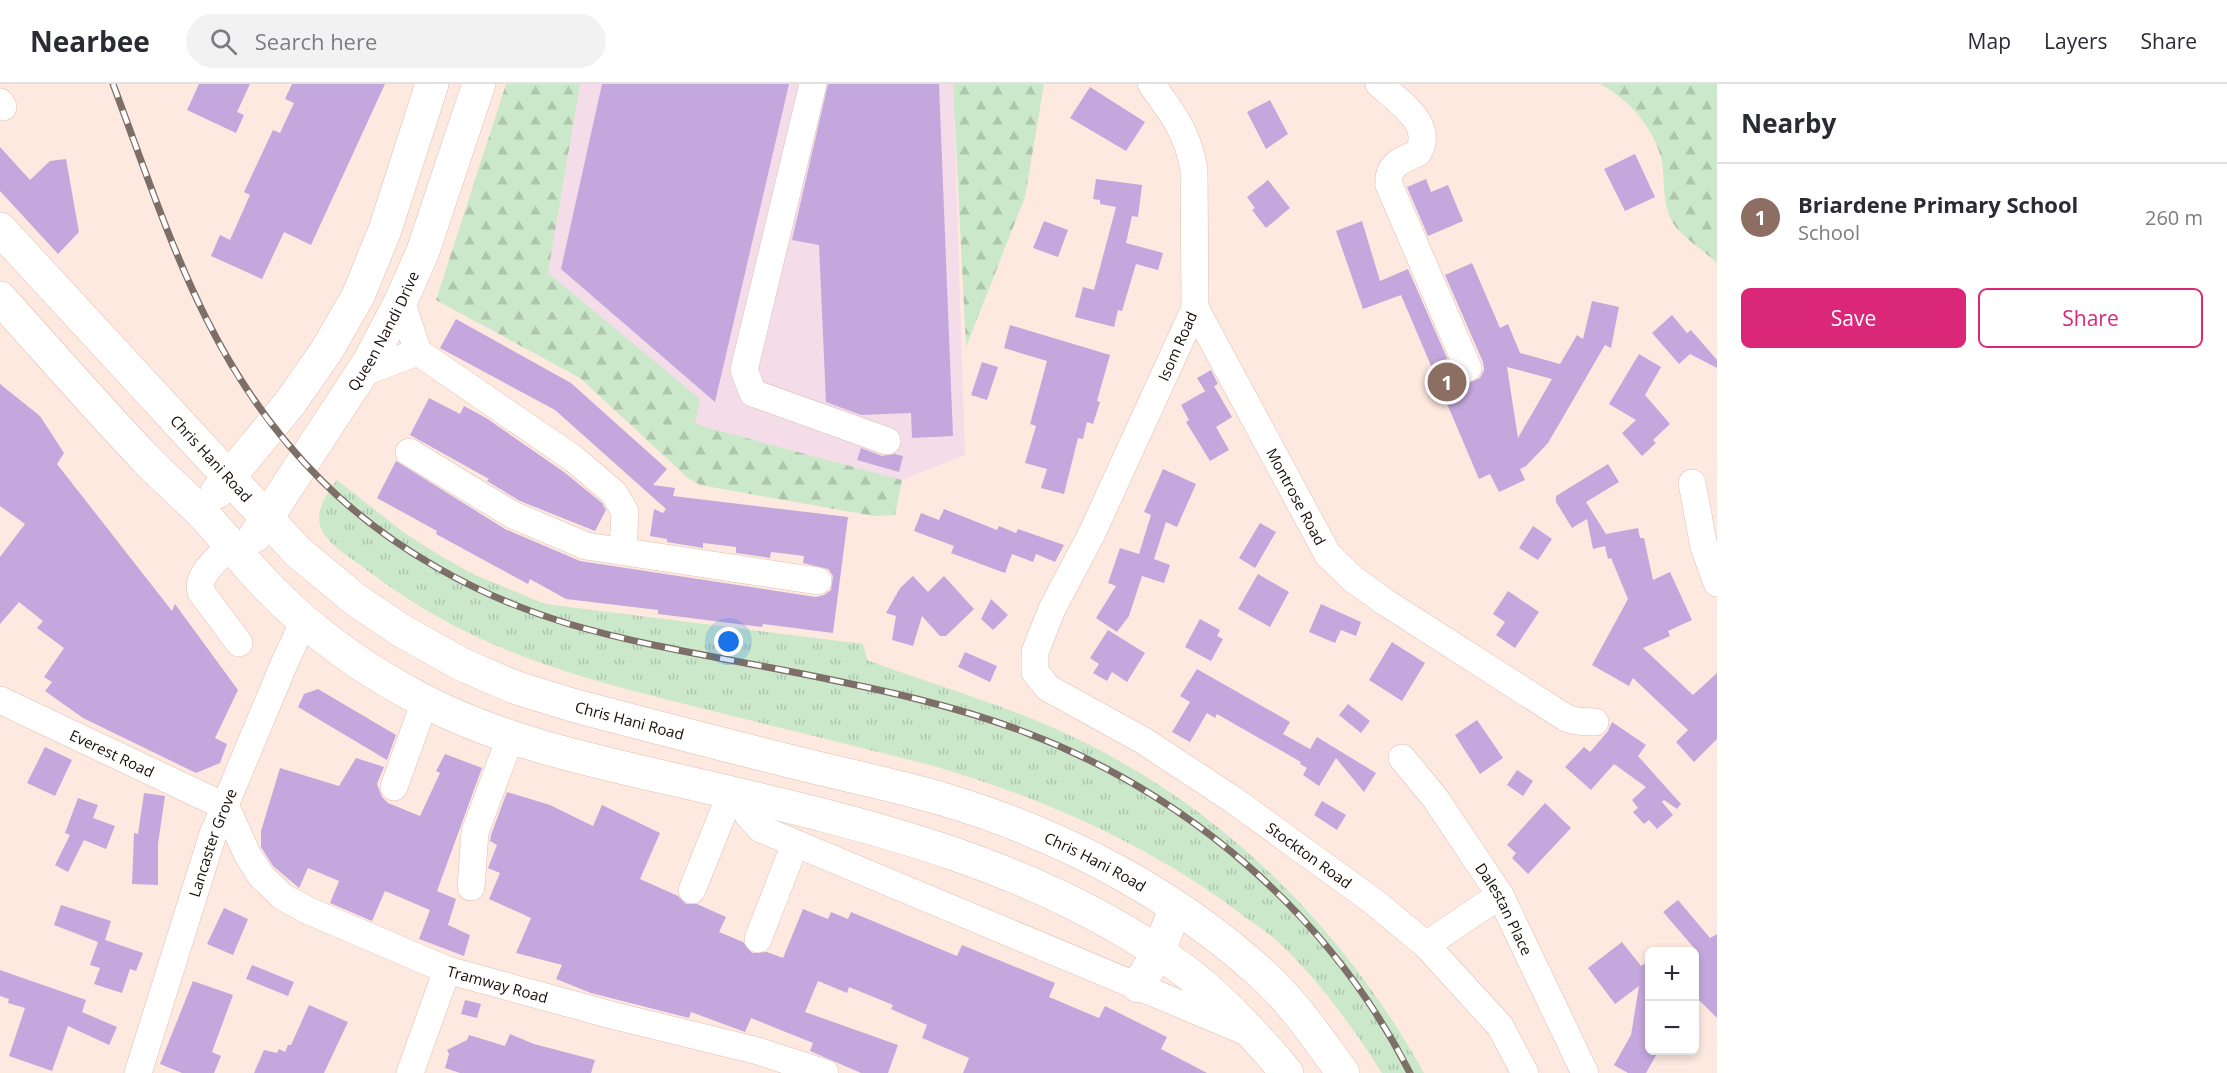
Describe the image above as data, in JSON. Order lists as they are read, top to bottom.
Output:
{
  "streets": {
    "main road": ["Queen Nandi Drive", "Chris Hani Road"],
    "street": [
      "Isom Road",
      "Montrose Road",
      "Everest Road",
      "Lancaster Grove",
      "Stockton Road",
      "Dalestan Place",
      "Tramway Road"
    ]
  },
  "crossings": [
    ["Queen Nandi Drive", "Chris Hani Road"],
    ["Isom Road", "Montrose Road"],
    ["Isom Road", "Stockton Road"],
    ["Everest Road", "Lancaster Grove"],
    ["Everest Road", "Tramway Road"],
    ["Lancaster Grove", "Tramway Road"]
  ],
  "page": {
    "header": "Nearbee",
    "search": "Search here",
    "nav": ["Map", "Layers", "Share"],
    "heading": "Nearby",
    "list": [
      {
        "mark": "1",
        "name": "Briardene Primary School",
        "note": "School",
        "value": "260 m"
      }
    ],
    "buttons": ["Save", "Share"],
    "pins": "1",
    "map_buttons": ["+", "−"]
  }
}
